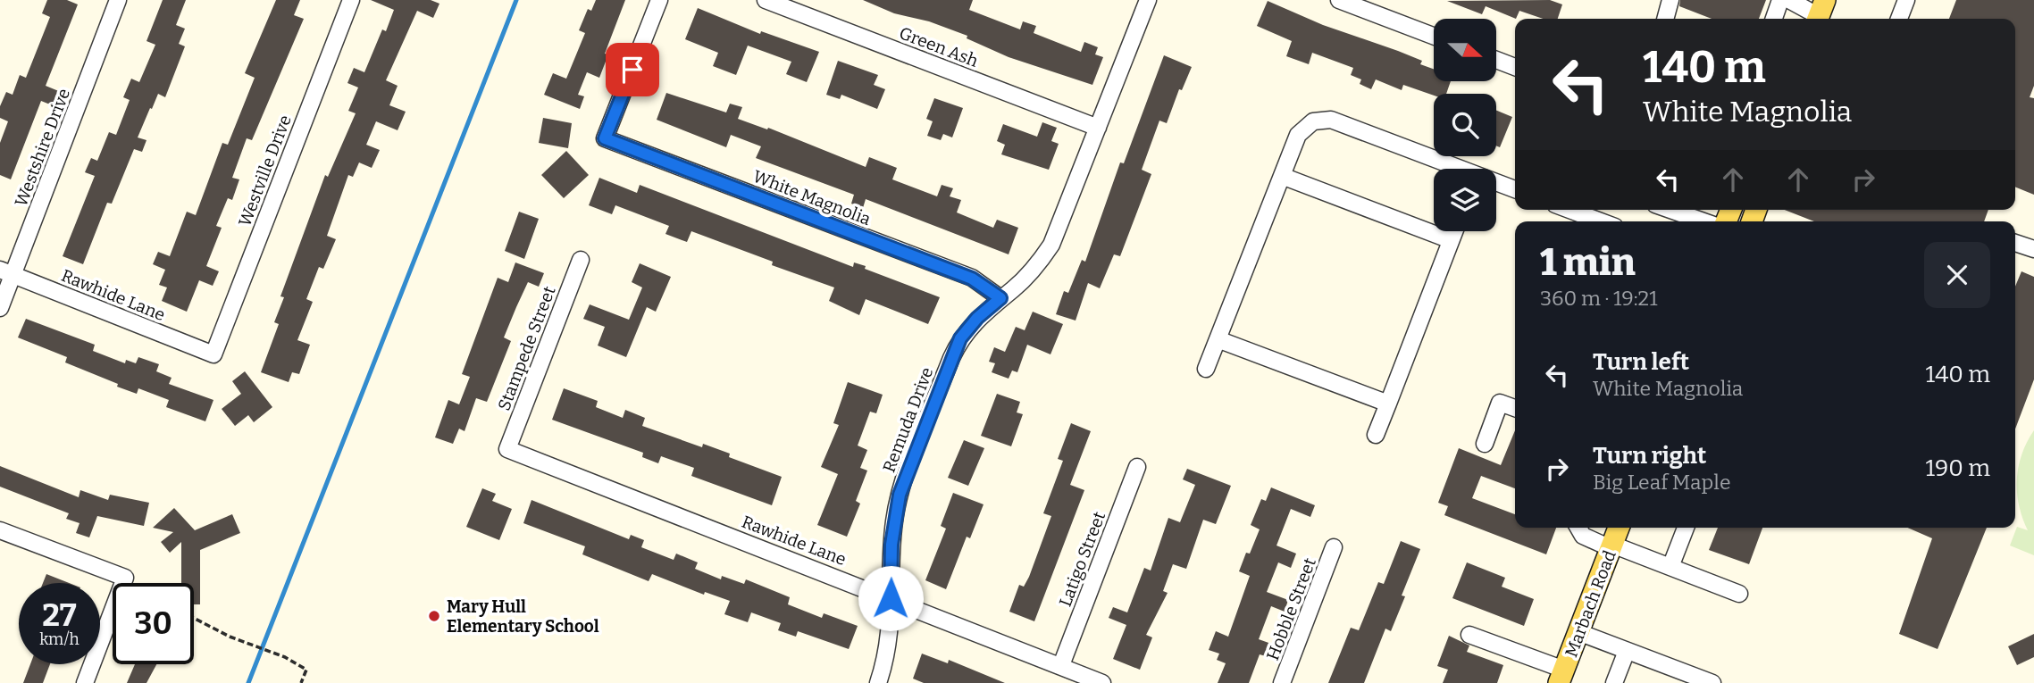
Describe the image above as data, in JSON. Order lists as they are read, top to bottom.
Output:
{
  "streets": {
    "main road": ["Marbach Road"],
    "street": [
      "Green Ash",
      "Westshire Drive",
      "Westville Drive",
      "White Magnolia",
      "Rawhide Lane",
      "Stampede Street",
      "Remuda Drive",
      "Latigo Street",
      "Hobble Street"
    ]
  },
  "crossings": [
    ["Green Ash", "Remuda Drive"],
    ["Westshire Drive", "Rawhide Lane"],
    ["Westville Drive", "Rawhide Lane"],
    ["White Magnolia", "Remuda Drive"],
    ["Rawhide Lane", "Stampede Street"],
    ["Rawhide Lane", "Remuda Drive"],
    ["Rawhide Lane", "Latigo Street"]
  ],
  "places": ["Mary Hull Elementary School"],
  "north": "right",
  "page": {
    "turn": ["140 m", "White Magnolia"],
    "heading": ["1 min", "360 m · 19:21"],
    "list": [
      {
        "name": "Turn left",
        "note": "White Magnolia",
        "value": "140 m"
      },
      {
        "name": "Turn right",
        "note": "Big Leaf Maple",
        "value": "190 m"
      }
    ],
    "speed": "27 km/h",
    "limit": "30"
  }
}
